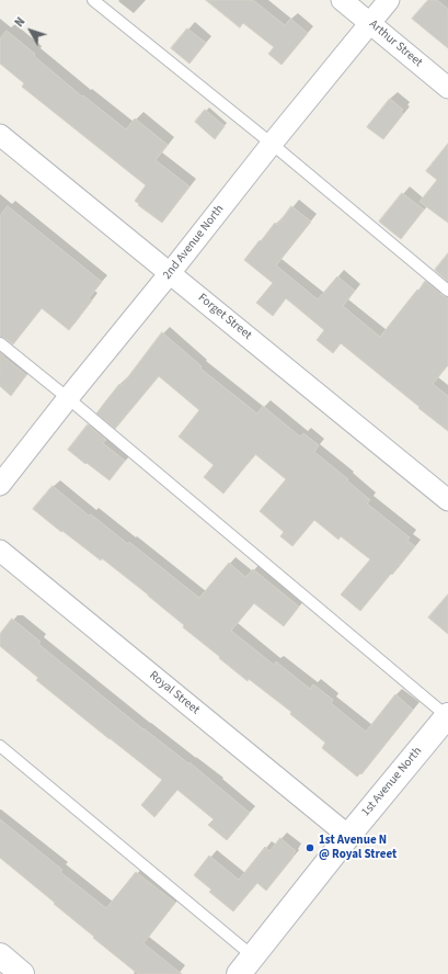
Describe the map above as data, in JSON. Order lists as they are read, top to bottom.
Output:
{
  "streets": {
    "main road": ["1st Avenue North"],
    "street": [
      "Arthur Street",
      "2nd Avenue North",
      "Forget Street",
      "Royal Street"
    ]
  },
  "crossings": [
    ["Arthur Street", "2nd Avenue North"],
    ["2nd Avenue North", "Forget Street"],
    ["Royal Street", "1st Avenue North"]
  ],
  "places": ["1st Avenue N @ Royal Street"],
  "north": "top left"
}
